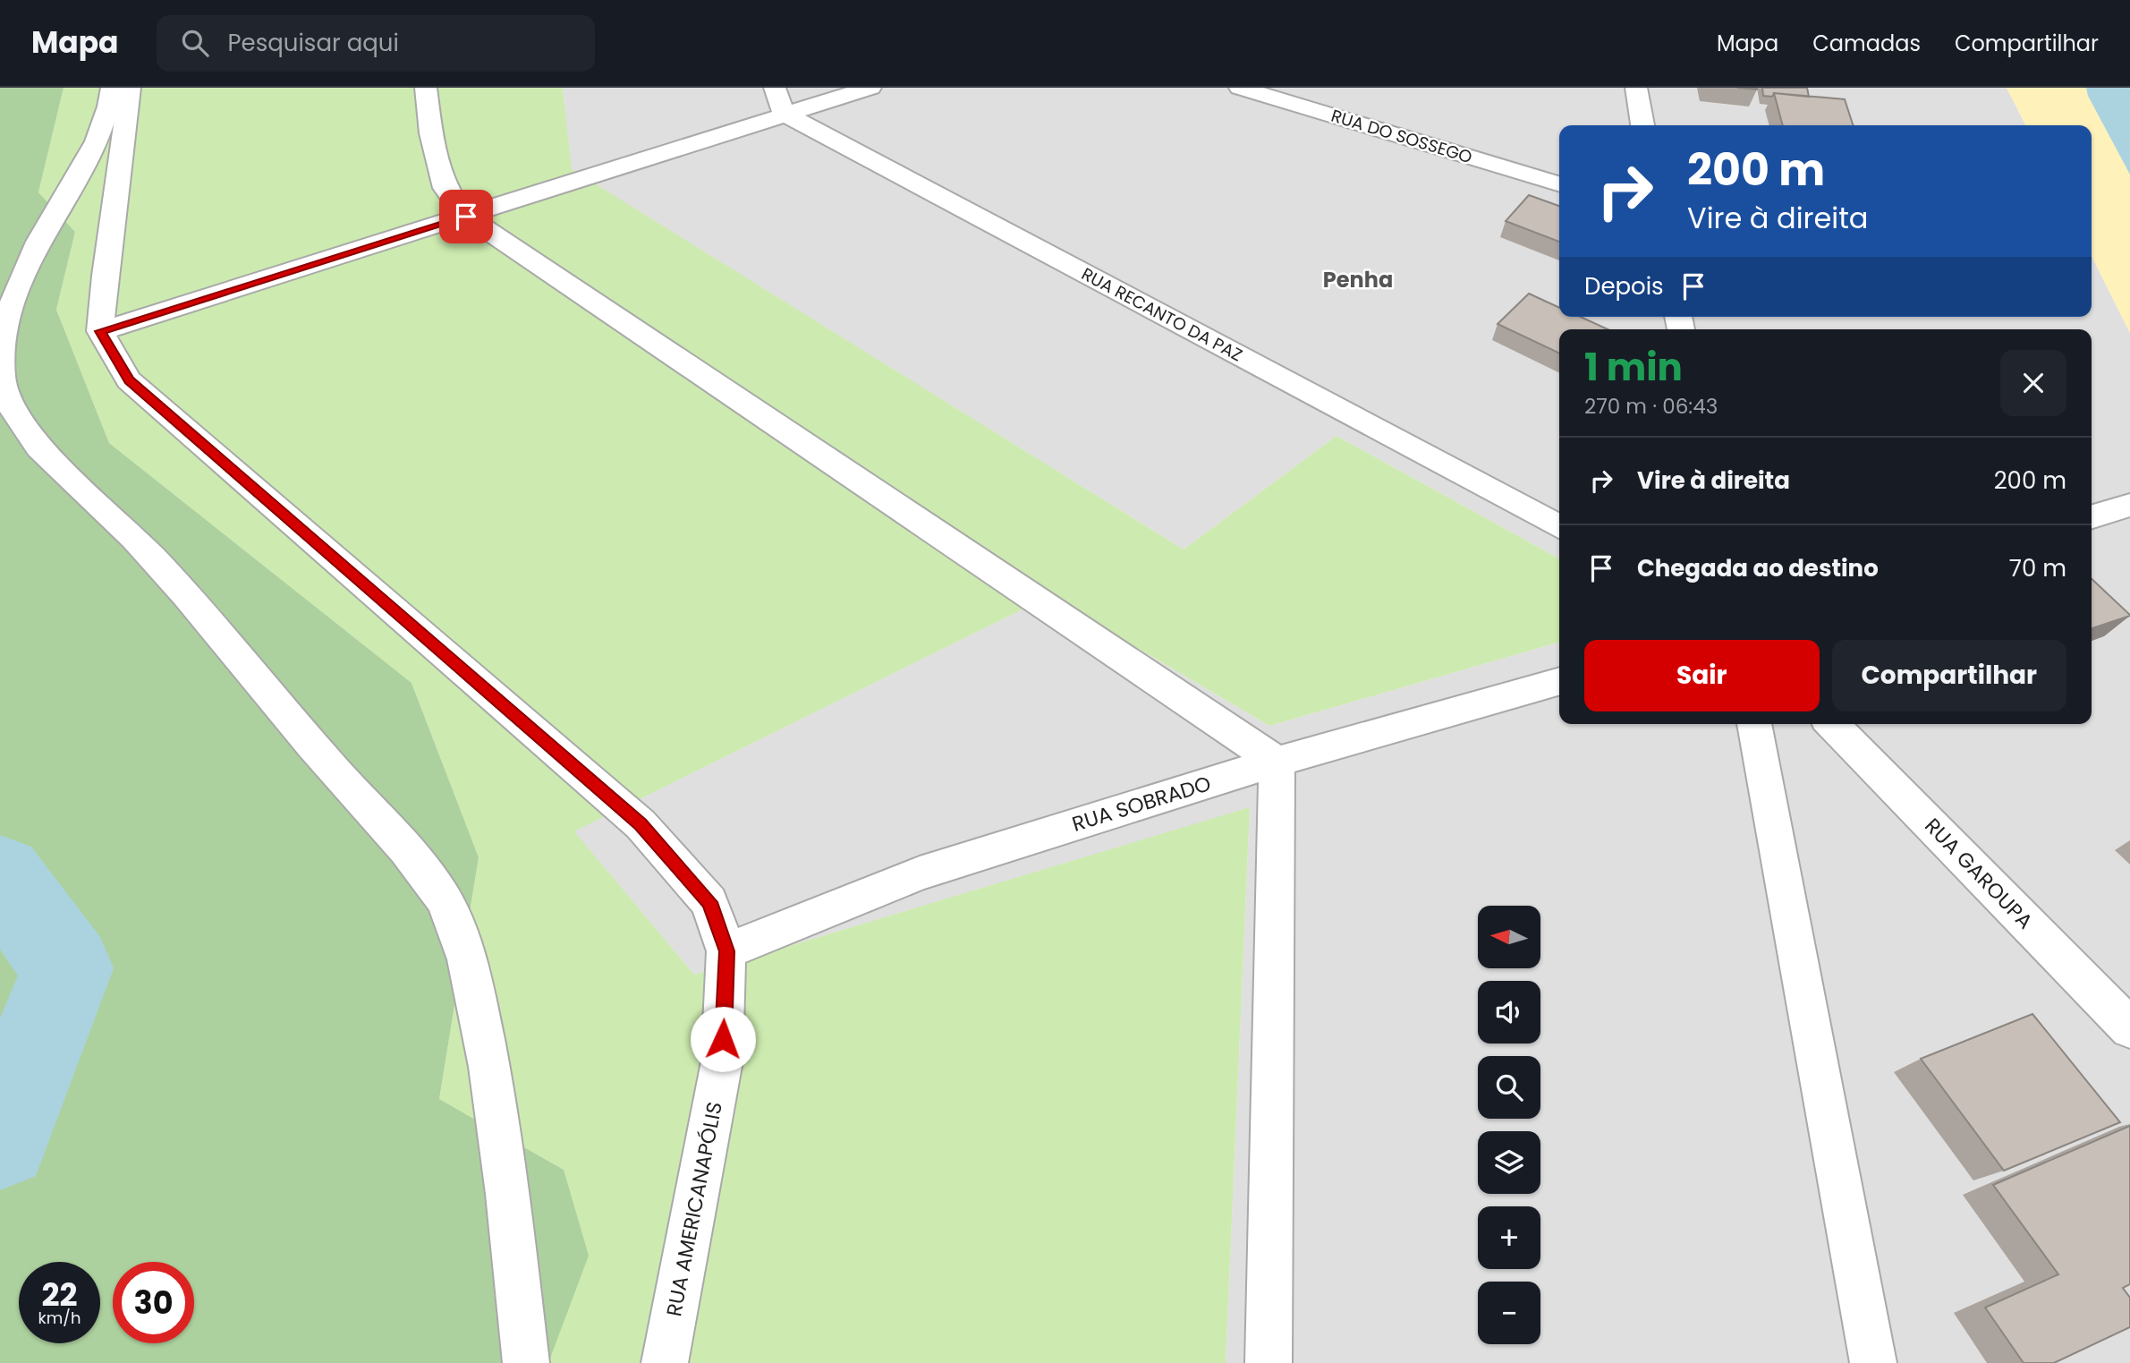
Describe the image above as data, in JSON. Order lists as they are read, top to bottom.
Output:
{
  "streets": {
    "street": [
      "RUA DO SOSSEGO",
      "RUA RECANTO DA PAZ",
      "RUA SOBRADO",
      "RUA GAROUPA",
      "RUA AMERICANAPÓLIS"
    ]
  },
  "crossings": [
    ["RUA SOBRADO", "RUA AMERICANAPÓLIS"]
  ],
  "districts": ["Penha"],
  "north": "left",
  "page": {
    "header": "Mapa",
    "search": "Pesquisar aqui",
    "nav": ["Mapa", "Camadas", "Compartilhar"],
    "turn": ["200 m", "Vire à direita"],
    "then": "Depois",
    "heading": ["1 min", "270 m · 06:43"],
    "list": [
      {
        "name": "Vire à direita",
        "value": "200 m"
      },
      {
        "name": "Chegada ao destino",
        "value": "70 m"
      }
    ],
    "buttons": ["Sair", "Compartilhar"],
    "map_buttons": ["+", "−"],
    "speed": "22 km/h",
    "limit": "30"
  }
}
